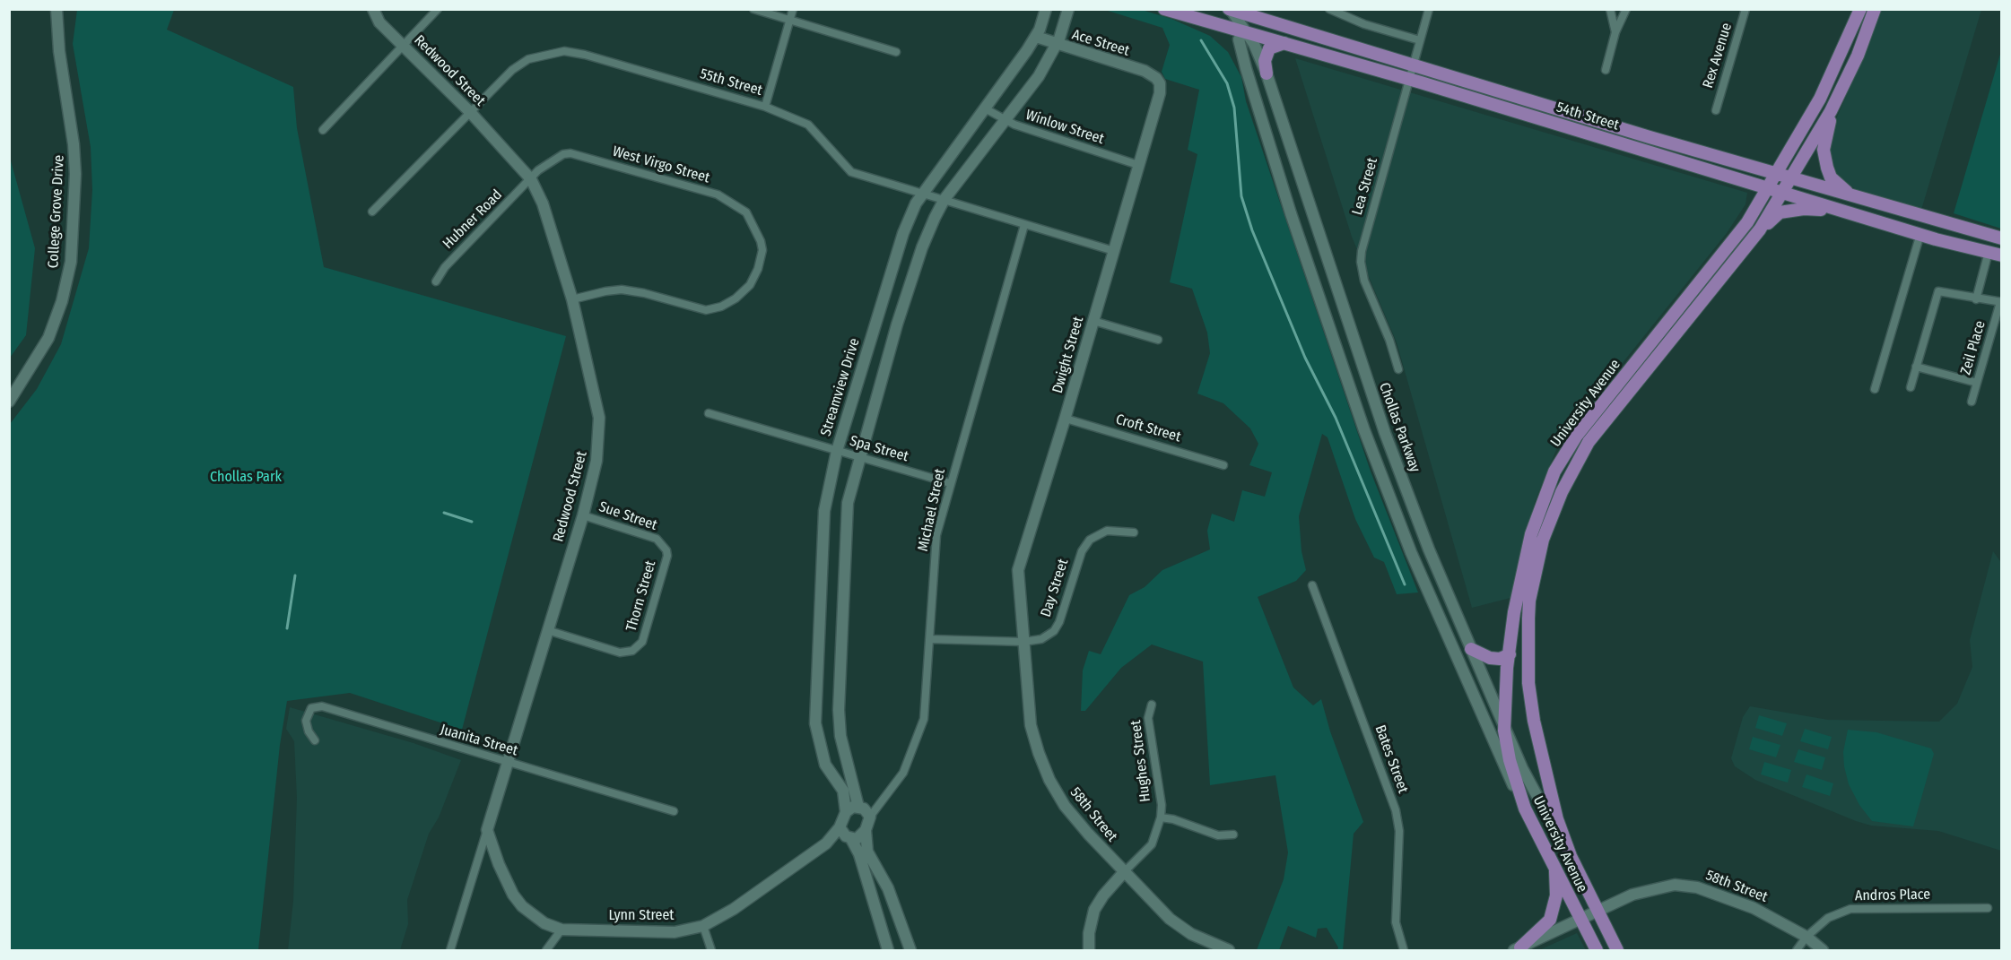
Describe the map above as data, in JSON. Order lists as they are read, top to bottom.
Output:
{
  "streets": {
    "main road": [
      "Ace Street",
      "Redwood Street",
      "54th Street",
      "College Grove Drive",
      "Dwight Street",
      "Streamview Drive",
      "University Avenue",
      "Chollas Parkway",
      "Hughes Street",
      "58th Street",
      "Lynn Street"
    ],
    "street": [
      "Rex Avenue",
      "55th Street",
      "Winlow Street",
      "West Virgo Street",
      "Lea Street",
      "Hubner Road",
      "Zeil Place",
      "Croft Street",
      "Spa Street",
      "Michael Street",
      "Sue Street",
      "Day Street",
      "Thorn Street",
      "Juanita Street",
      "Bates Street",
      "Andros Place"
    ]
  },
  "crossings": [
    ["Ace Street", "Dwight Street"],
    ["Ace Street", "Streamview Drive"],
    ["Redwood Street", "55th Street"],
    ["Redwood Street", "West Virgo Street"],
    ["Redwood Street", "Hubner Road"],
    ["Redwood Street", "Sue Street"],
    ["Redwood Street", "Thorn Street"],
    ["Redwood Street", "Juanita Street"],
    ["Redwood Street", "Lynn Street"],
    ["55th Street", "Dwight Street"],
    ["55th Street", "Streamview Drive"],
    ["55th Street", "Michael Street"],
    ["54th Street", "Lea Street"],
    ["54th Street", "University Avenue"],
    ["54th Street", "Chollas Parkway"],
    ["Winlow Street", "Dwight Street"],
    ["Winlow Street", "Streamview Drive"],
    ["West Virgo Street", "Hubner Road"],
    ["Dwight Street", "Croft Street"],
    ["Dwight Street", "Day Street"],
    ["Dwight Street", "58th Street"],
    ["Streamview Drive", "Spa Street"],
    ["Streamview Drive", "Michael Street"],
    ["Streamview Drive", "Lynn Street"],
    ["University Avenue", "Chollas Parkway"],
    ["University Avenue", "58th Street"],
    ["Spa Street", "Michael Street"],
    ["Michael Street", "Day Street"],
    ["Michael Street", "Lynn Street"],
    ["Sue Street", "Thorn Street"],
    ["Day Street", "58th Street"],
    ["Hughes Street", "58th Street"],
    ["58th Street", "Andros Place"]
  ],
  "parks": ["Chollas Park"]
}
